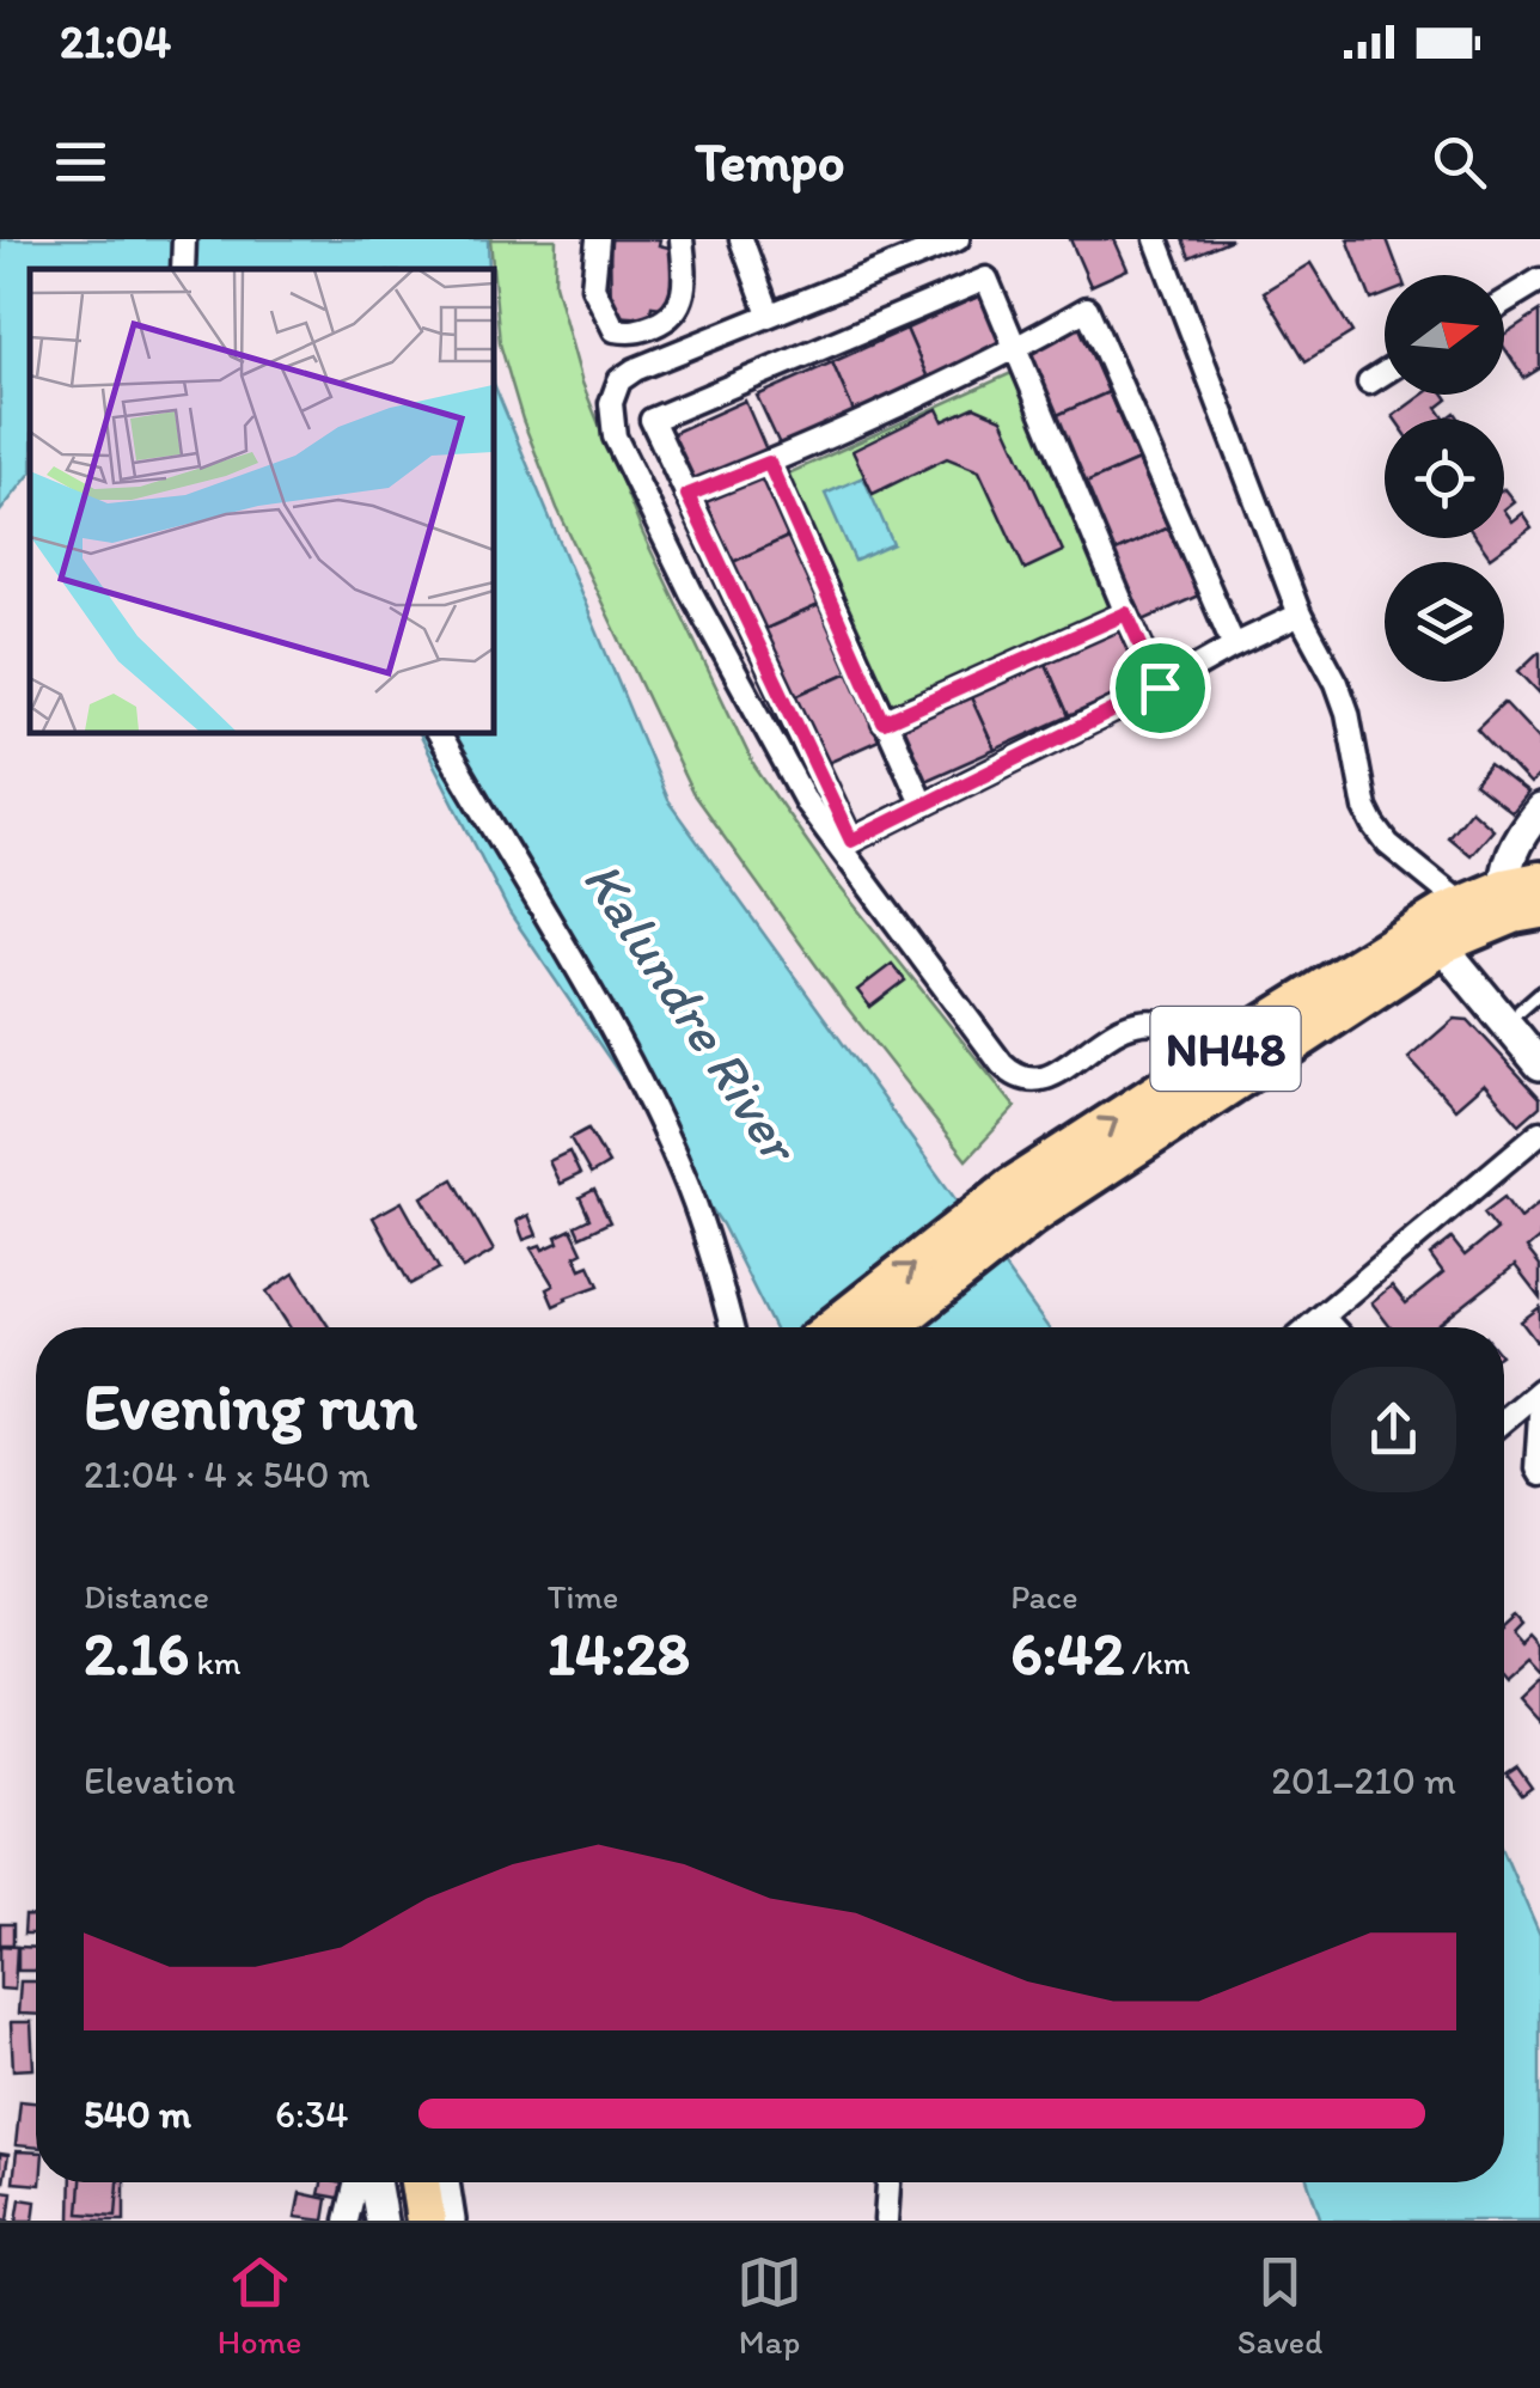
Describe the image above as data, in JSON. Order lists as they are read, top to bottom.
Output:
{
  "streets": {
    "highway": ["NH48"]
  },
  "water": ["Kalundre River"],
  "north": "right",
  "page": {
    "status": "21:04",
    "header": "Tempo",
    "heading": ["Evening run", "21:04 · 4 × 540 m"],
    "stats": [
      ["Distance", "2.16 km"],
      ["Time", "14:28"],
      ["Pace", "6:42 /km"]
    ],
    "chart": ["Elevation", "201–210 m"],
    "list": [
      {
        "name": "540 m",
        "note": "6:34"
      }
    ],
    "tabs": ["Home", "Map", "Saved"]
  }
}
